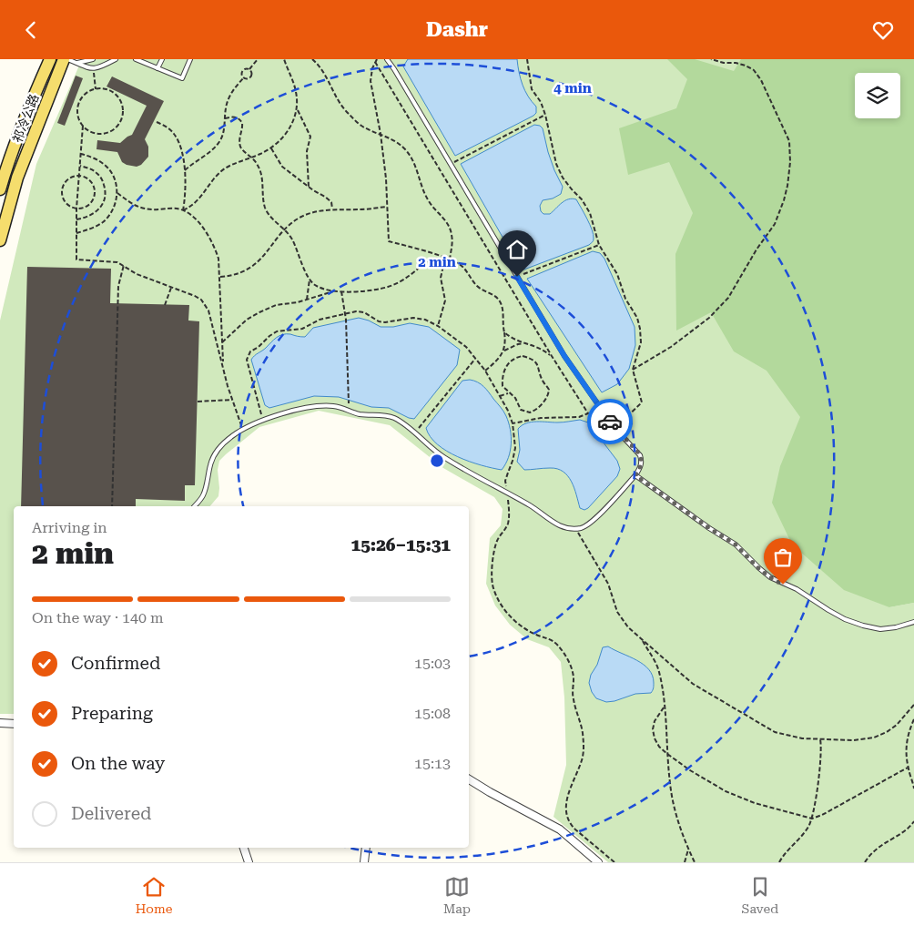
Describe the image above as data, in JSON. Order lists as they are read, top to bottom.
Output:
{
  "streets": {
    "main road": ["祁冷公路"]
  },
  "page": {
    "header": "Dashr",
    "heading": ["2 min", "Arriving in", "15:26–15:31"],
    "bar": "On the way · 140 m",
    "list": [
      ["Confirmed", "15:03"],
      ["Preparing", "15:08"],
      ["On the way", "15:13"],
      "Delivered"
    ],
    "tabs": ["Home", "Map", "Saved"]
  },
  "rings": ["4 min", "2 min"]
}
